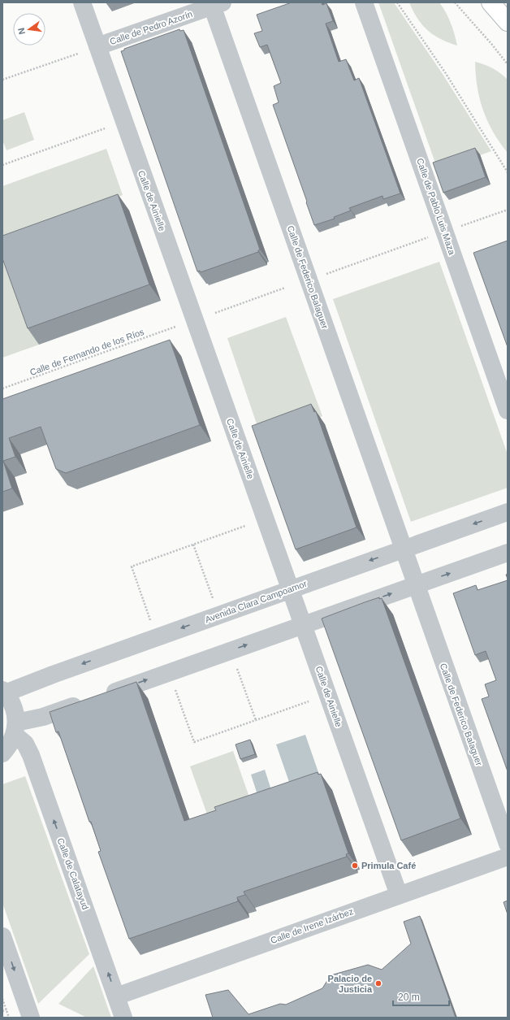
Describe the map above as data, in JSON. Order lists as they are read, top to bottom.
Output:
{
  "streets": {
    "street": [
      "Calle de Pedro Azorín",
      "Calle de Ainielle",
      "Calle de Pablo Luis Maza",
      "Calle de Federico Balaguer",
      "Avenida Clara Campoamor",
      "Calle de Calatayud",
      "Calle de Irene Izárbez"
    ],
    "path": ["Calle de Fernando de los Ríos"]
  },
  "crossings": [
    ["Calle de Pedro Azorín", "Calle de Ainielle"],
    ["Calle de Pedro Azorín", "Calle de Federico Balaguer"],
    ["Calle de Ainielle", "Avenida Clara Campoamor"],
    ["Calle de Ainielle", "Calle de Irene Izárbez"],
    ["Calle de Federico Balaguer", "Avenida Clara Campoamor"],
    ["Calle de Calatayud", "Calle de Irene Izárbez"]
  ],
  "places": ["Primula Café", "Palacio de Justicia"],
  "scale_bar": "20 m",
  "north": "left"
}
